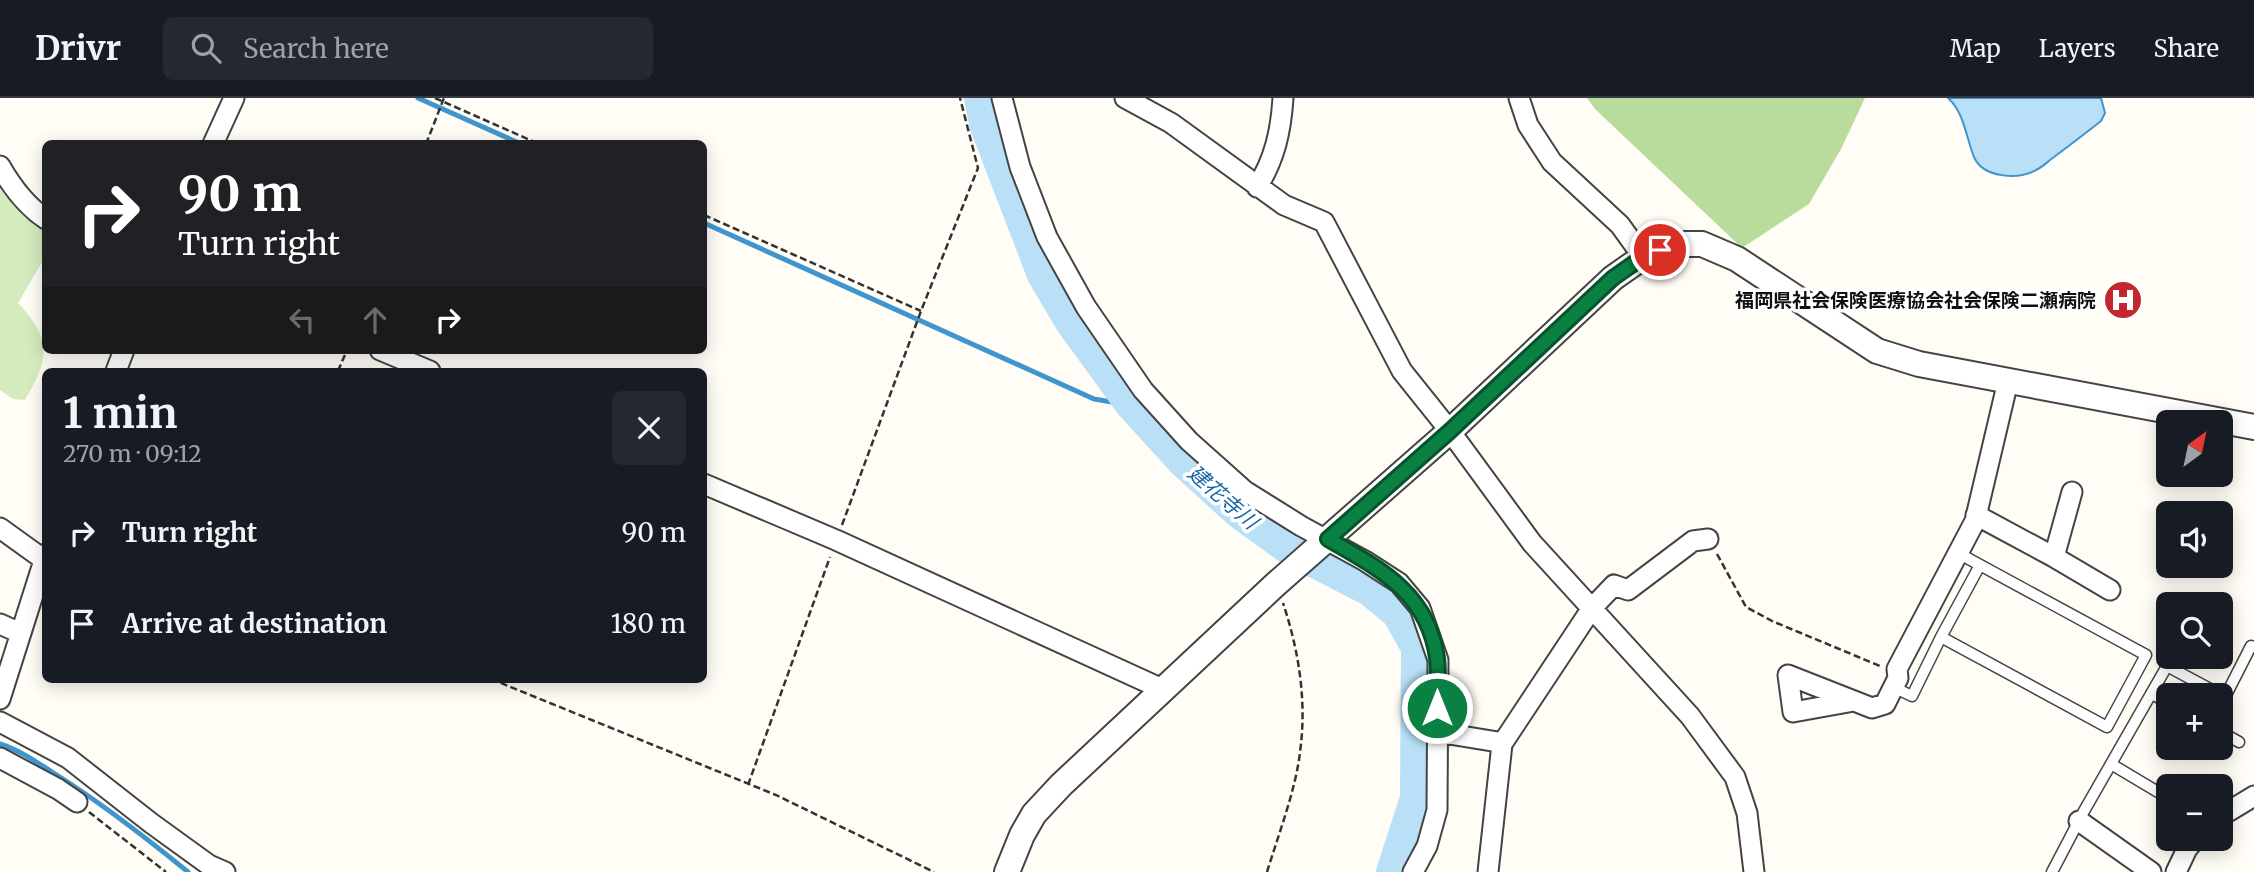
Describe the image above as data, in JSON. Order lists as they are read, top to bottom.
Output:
{
  "water": ["建花寺川"],
  "places": {
    "hospital": ["福岡県社会保険医療協会社会保険二瀬病院"]
  },
  "north": "top right",
  "page": {
    "header": "Drivr",
    "search": "Search here",
    "nav": ["Map", "Layers", "Share"],
    "turn": ["90 m", "Turn right"],
    "heading": ["1 min", "270 m · 09:12"],
    "map_buttons": ["+", "−"],
    "list": [
      {
        "name": "Turn right",
        "value": "90 m"
      },
      {
        "name": "Arrive at destination",
        "value": "180 m"
      }
    ]
  }
}
